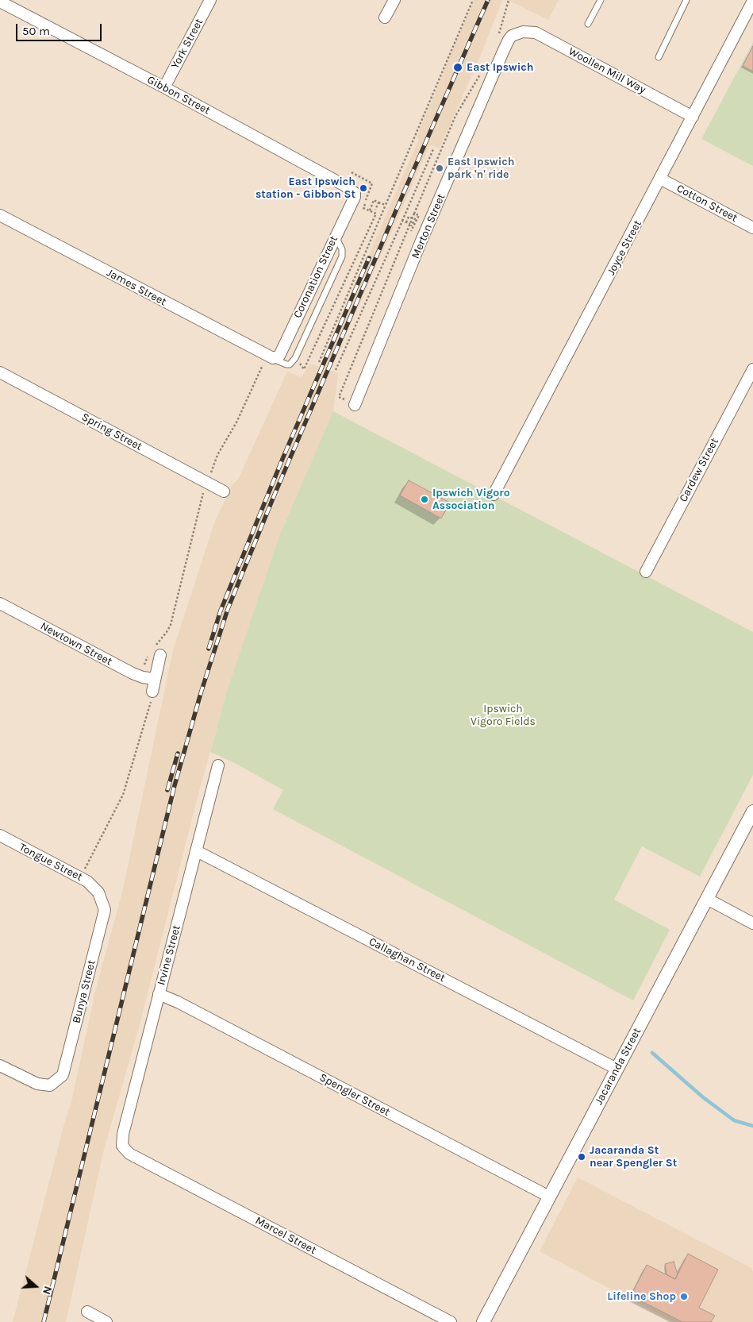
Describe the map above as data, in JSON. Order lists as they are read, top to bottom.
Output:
{
  "streets": {
    "street": [
      "York Street",
      "Woollen Mill Way",
      "Gibbon Street",
      "Cotton Street",
      "Merton Street",
      "Joyce Street",
      "Coronation Street",
      "James Street",
      "Spring Street",
      "Cardew Street",
      "Newtown Street",
      "Tongue Street",
      "Irvine Street",
      "Callaghan Street",
      "Bunya Street",
      "Jacaranda Street",
      "Spengler Street",
      "Marcel Street"
    ]
  },
  "crossings": [
    ["York Street", "Gibbon Street"],
    ["Woollen Mill Way", "Merton Street"],
    ["Woollen Mill Way", "Joyce Street"],
    ["Gibbon Street", "Coronation Street"],
    ["Cotton Street", "Joyce Street"],
    ["Coronation Street", "James Street"],
    ["Tongue Street", "Bunya Street"],
    ["Irvine Street", "Callaghan Street"],
    ["Irvine Street", "Spengler Street"],
    ["Irvine Street", "Marcel Street"],
    ["Callaghan Street", "Jacaranda Street"],
    ["Jacaranda Street", "Spengler Street"]
  ],
  "parks": ["Ipswich Vigoro Fields"],
  "places": [
    "East Ipswich",
    "East Ipswich park 'n' ride",
    "East Ipswich station - Gibbon St",
    "Ipswich Vigoro Association",
    "Jacaranda St near Spengler St",
    "Lifeline Shop"
  ],
  "scale_bar": "50 m",
  "north": "right"
}
